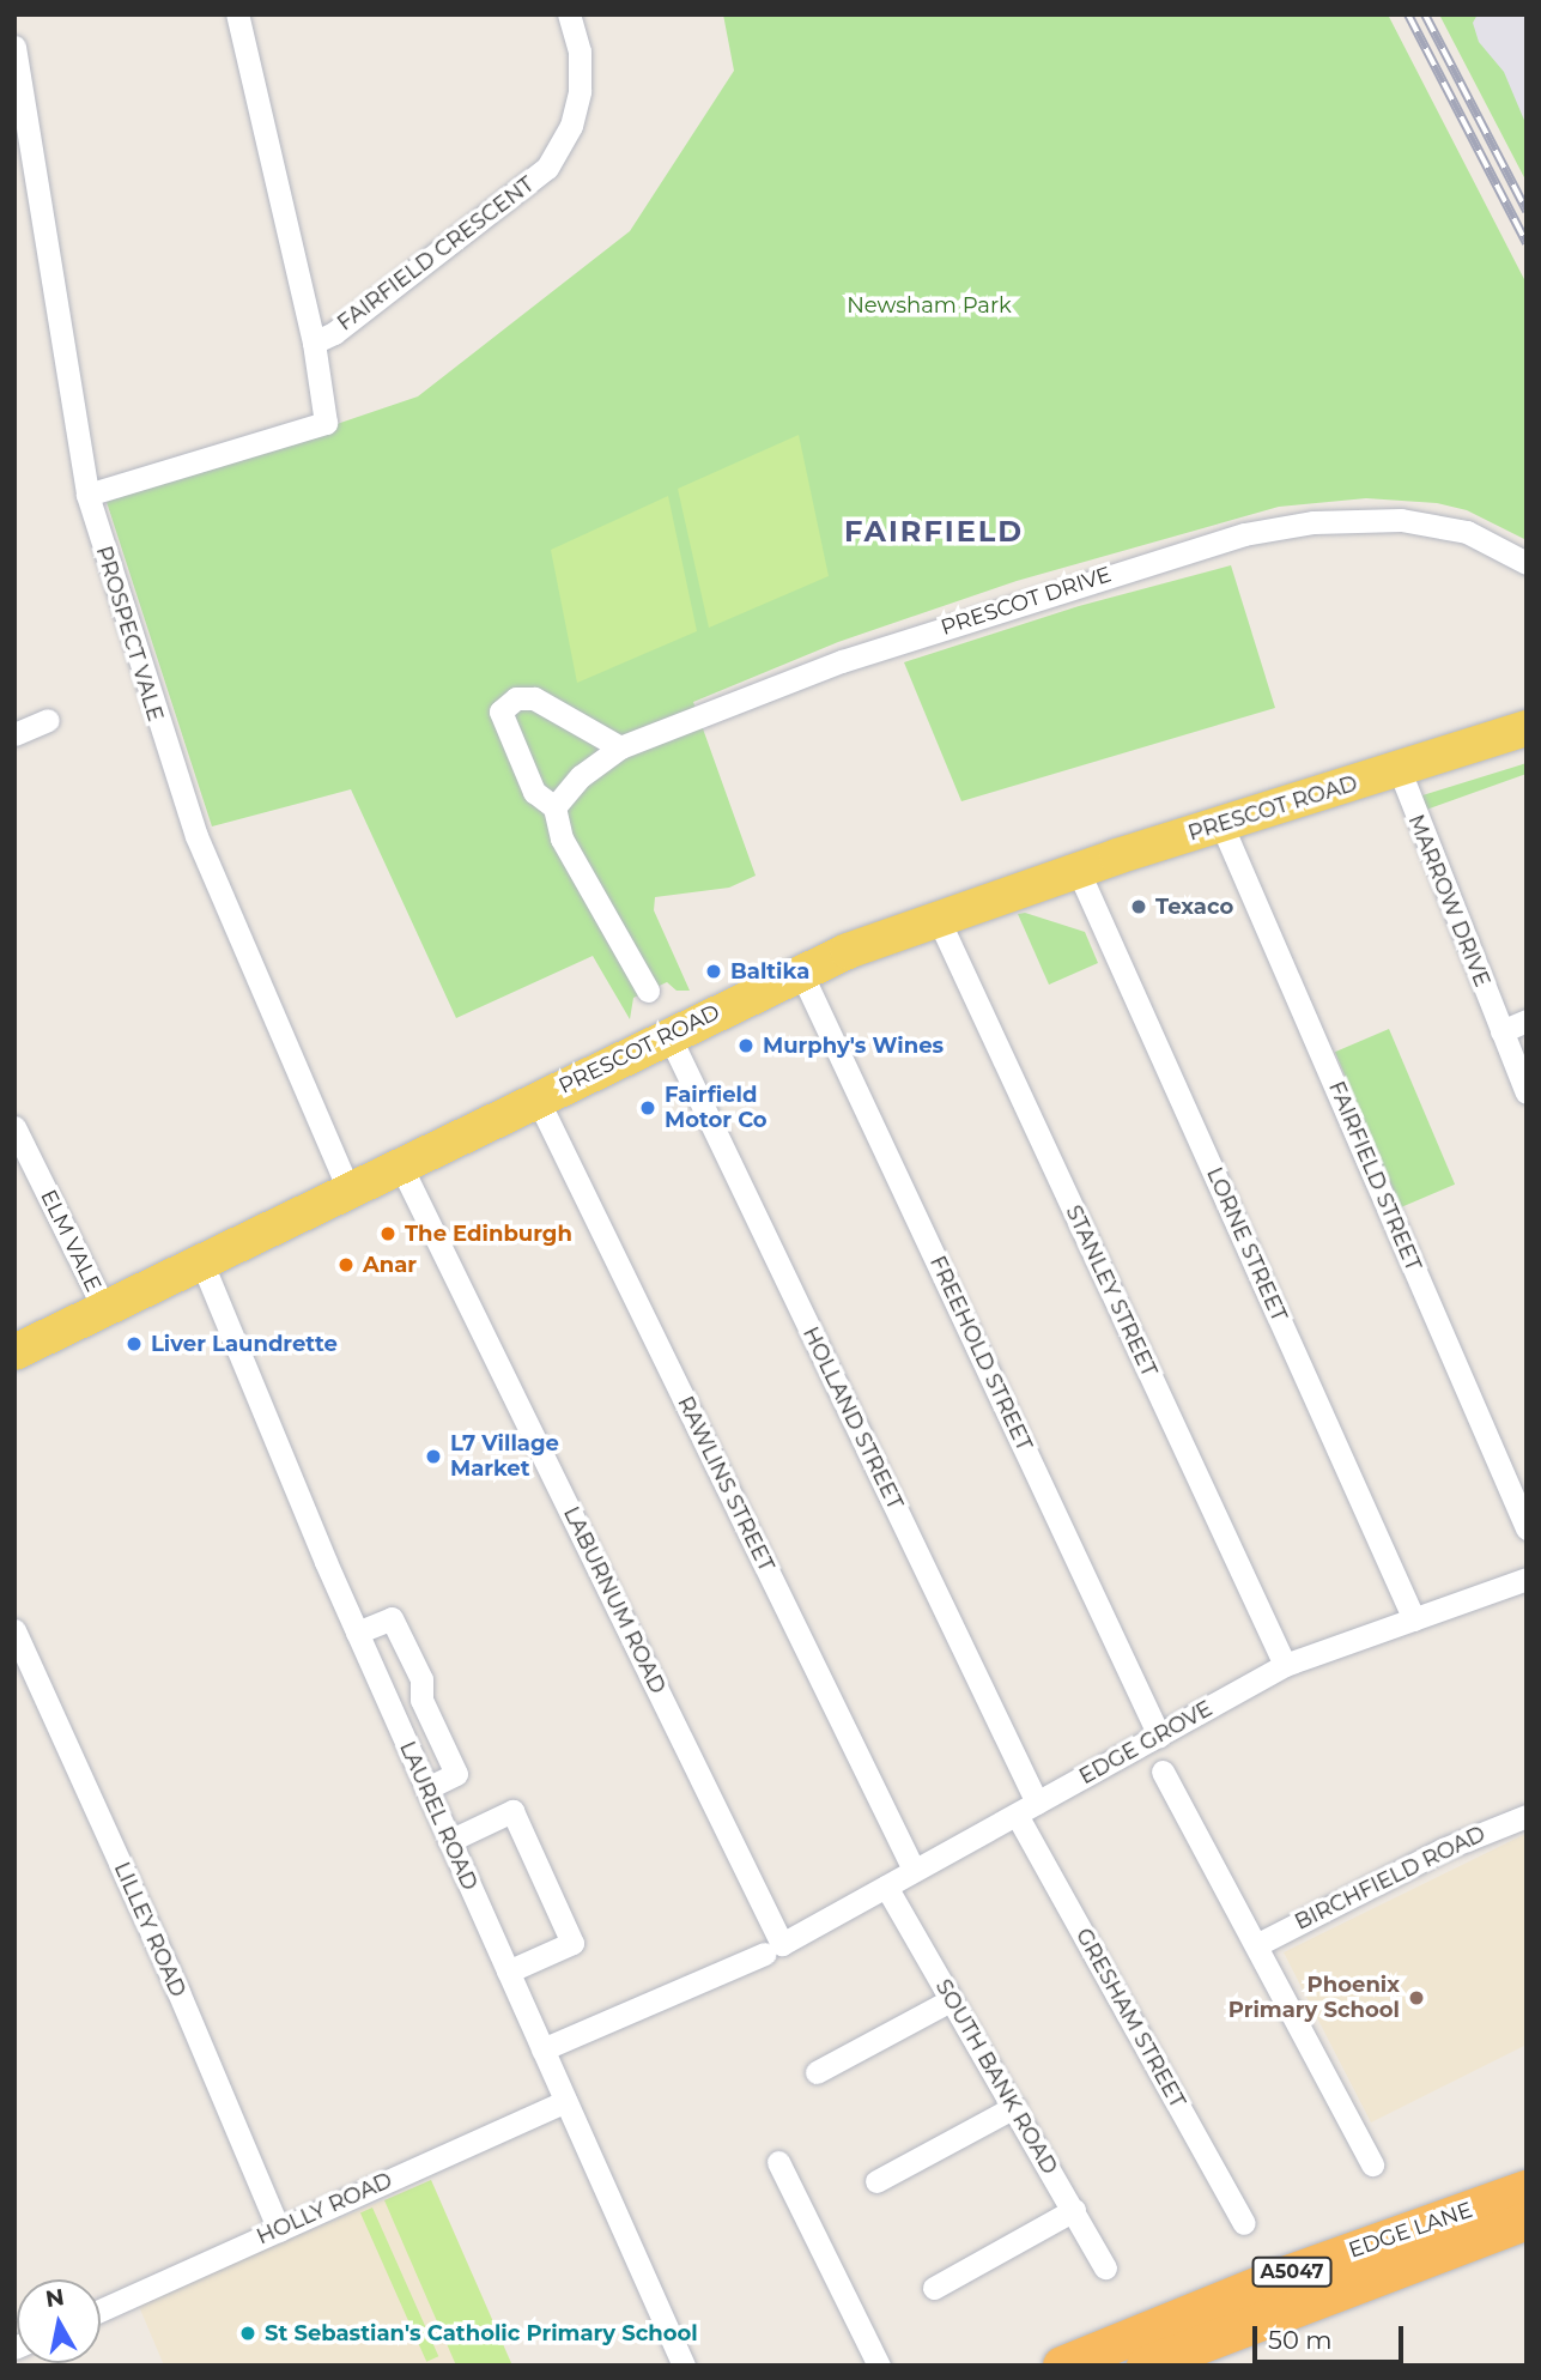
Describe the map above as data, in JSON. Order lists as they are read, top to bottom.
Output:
{
  "streets": {
    "highway": ["EDGE LANE", "A5047"],
    "main road": ["PRESCOT ROAD"],
    "street": [
      "FAIRFIELD CRESCENT",
      "PRESCOT DRIVE",
      "PROSPECT VALE",
      "MARROW DRIVE",
      "FAIRFIELD STREET",
      "ELM VALE",
      "LORNE STREET",
      "STANLEY STREET",
      "FREEHOLD STREET",
      "HOLLAND STREET",
      "RAWLINS STREET",
      "LABURNUM ROAD",
      "EDGE GROVE",
      "LAUREL ROAD",
      "BIRCHFIELD ROAD",
      "LILLEY ROAD",
      "GRESHAM STREET",
      "SOUTH BANK ROAD",
      "HOLLY ROAD"
    ]
  },
  "crossings": [
    ["FAIRFIELD CRESCENT", "PROSPECT VALE"],
    ["PROSPECT VALE", "PRESCOT ROAD"],
    ["PRESCOT ROAD", "MARROW DRIVE"],
    ["PRESCOT ROAD", "FAIRFIELD STREET"],
    ["PRESCOT ROAD", "ELM VALE"],
    ["PRESCOT ROAD", "LORNE STREET"],
    ["PRESCOT ROAD", "STANLEY STREET"],
    ["PRESCOT ROAD", "FREEHOLD STREET"],
    ["PRESCOT ROAD", "HOLLAND STREET"],
    ["PRESCOT ROAD", "RAWLINS STREET"],
    ["PRESCOT ROAD", "LABURNUM ROAD"],
    ["PRESCOT ROAD", "LAUREL ROAD"],
    ["LORNE STREET", "EDGE GROVE"],
    ["STANLEY STREET", "EDGE GROVE"],
    ["FREEHOLD STREET", "EDGE GROVE"],
    ["HOLLAND STREET", "EDGE GROVE"],
    ["HOLLAND STREET", "GRESHAM STREET"],
    ["RAWLINS STREET", "EDGE GROVE"],
    ["LABURNUM ROAD", "EDGE GROVE"],
    ["EDGE GROVE", "LAUREL ROAD"],
    ["EDGE GROVE", "GRESHAM STREET"],
    ["EDGE GROVE", "SOUTH BANK ROAD"],
    ["LAUREL ROAD", "HOLLY ROAD"],
    ["LILLEY ROAD", "HOLLY ROAD"]
  ],
  "districts": ["FAIRFIELD"],
  "parks": ["Newsham Park"],
  "places": [
    "Texaco",
    "Baltika",
    "Murphy's Wines",
    "Fairfield Motor Co",
    "The Edinburgh",
    "Anar",
    "Liver Laundrette",
    "L7 Village Market",
    "Phoenix Primary School",
    "St Sebastian's Catholic Primary School"
  ],
  "scale_bar": "50 m",
  "north": "top"
}
